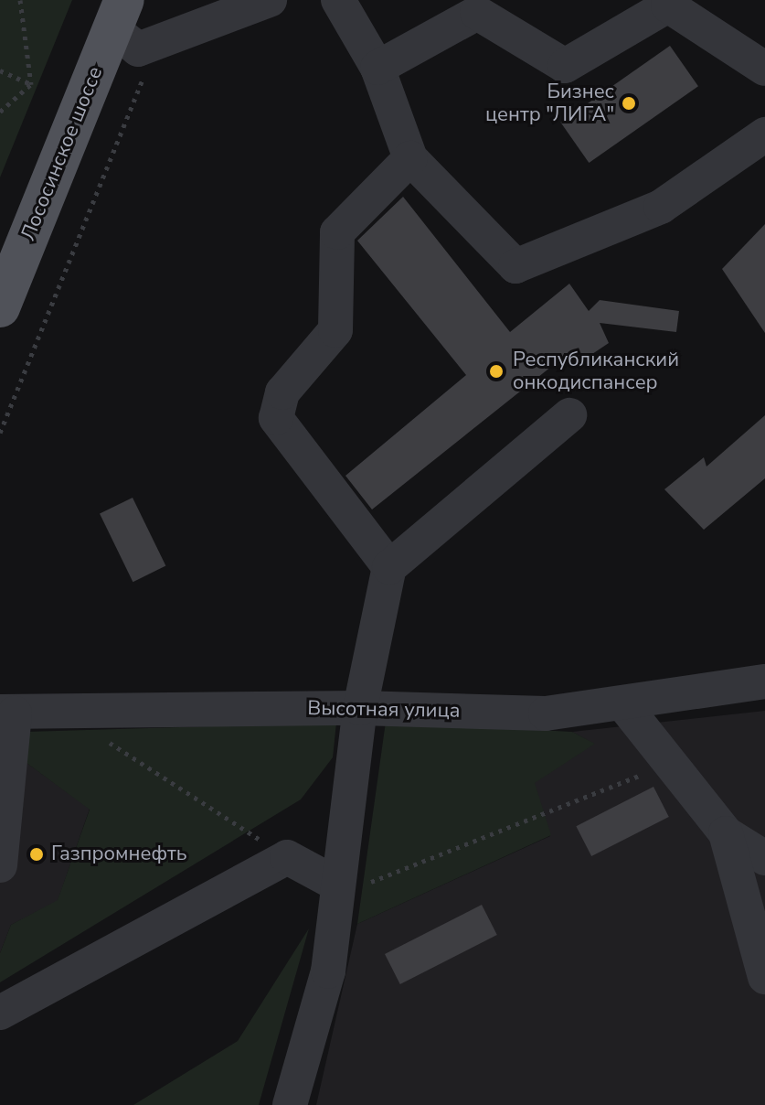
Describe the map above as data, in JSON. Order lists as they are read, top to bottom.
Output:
{
  "streets": {
    "main road": ["Лососинское шоссе"],
    "lane": ["Высотная улица"]
  },
  "places": ["Бизнес центр \"ЛИГА\"", "Республиканский онкодиспансер", "Газпромнефть"]
}
